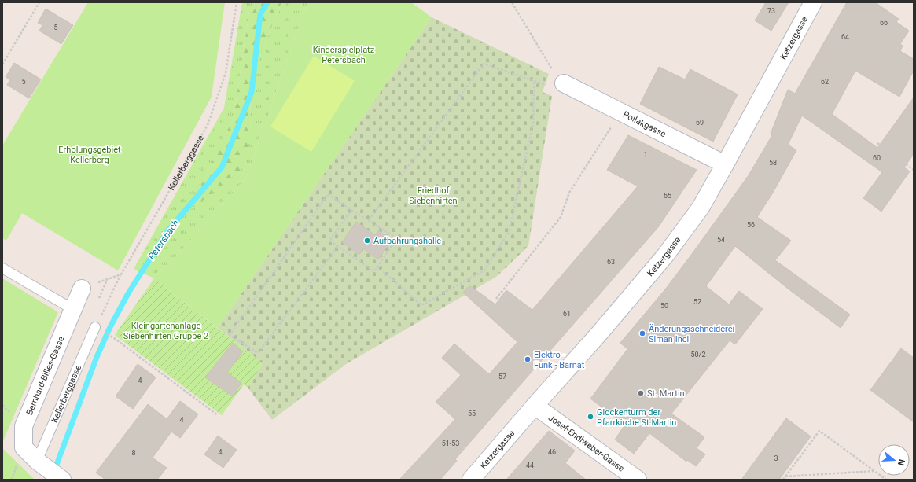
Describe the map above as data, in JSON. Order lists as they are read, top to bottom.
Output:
{
  "streets": {
    "main road": [
      "Ketzergasse",
      "Pollakgasse",
      "Bernhard-Billes-Gasse",
      "Josef-Endlweber-Gasse"
    ],
    "lane": ["Kellerberggasse"]
  },
  "crossings": [
    ["Ketzergasse", "Pollakgasse"],
    ["Ketzergasse", "Josef-Endlweber-Gasse"],
    ["Kellerberggasse", "Bernhard-Billes-Gasse"]
  ],
  "water": ["Petersbach"],
  "parks": [
    "Kinderspielplatz Petersbach",
    "Erholungsgebiet Kellerberg",
    "Friedhof Siebenhirten",
    "Kleingartenanlage Siebenhirten Gruppe 2"
  ],
  "places": [
    "Aufbahrungshalle",
    "Änderungsschneiderei Siman Inci",
    "Elektro - Funk - Bärnat",
    "St. Martin",
    "Glockenturm der Pfarrkirche St.Martin"
  ],
  "house_numbers": [
    "73",
    "66",
    "5",
    "64",
    "5",
    "62",
    "69",
    "1",
    "60",
    "58",
    "65",
    "56",
    "54",
    "63",
    "52",
    "50",
    "61",
    "50/2",
    "57",
    "4",
    "55",
    "4",
    "51-53",
    "4",
    "46",
    "8",
    "3",
    "44"
  ],
  "north": "right"
}
